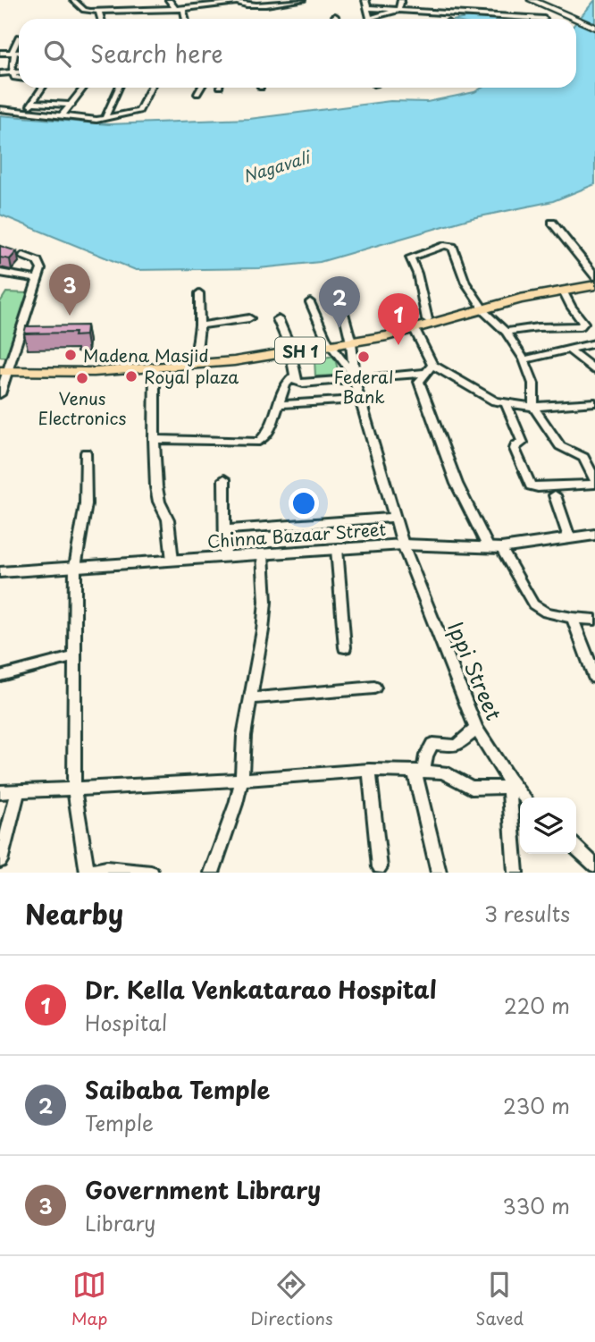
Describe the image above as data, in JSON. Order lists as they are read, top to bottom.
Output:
{
  "streets": {
    "main road": ["SH 1"],
    "street": ["Chinna Bazaar Street", "Ippi Street"]
  },
  "crossings": [
    ["Chinna Bazaar Street", "Ippi Street"]
  ],
  "water": ["Nagavali"],
  "places": [
    "Madena Masjid",
    "Federal Bank",
    "Royal plaza",
    "Venus Electronics"
  ],
  "page": {
    "search": "Search here",
    "pins": ["3", "2", "1"],
    "heading": ["Nearby", "3 results"],
    "list": [
      {
        "mark": "1",
        "name": "Dr. Kella Venkatarao Hospital",
        "note": "Hospital",
        "value": "220 m"
      },
      {
        "mark": "2",
        "name": "Saibaba Temple",
        "note": "Temple",
        "value": "230 m"
      },
      {
        "mark": "3",
        "name": "Government Library",
        "note": "Library",
        "value": "330 m"
      }
    ],
    "nav": ["Map", "Directions", "Saved"]
  }
}
